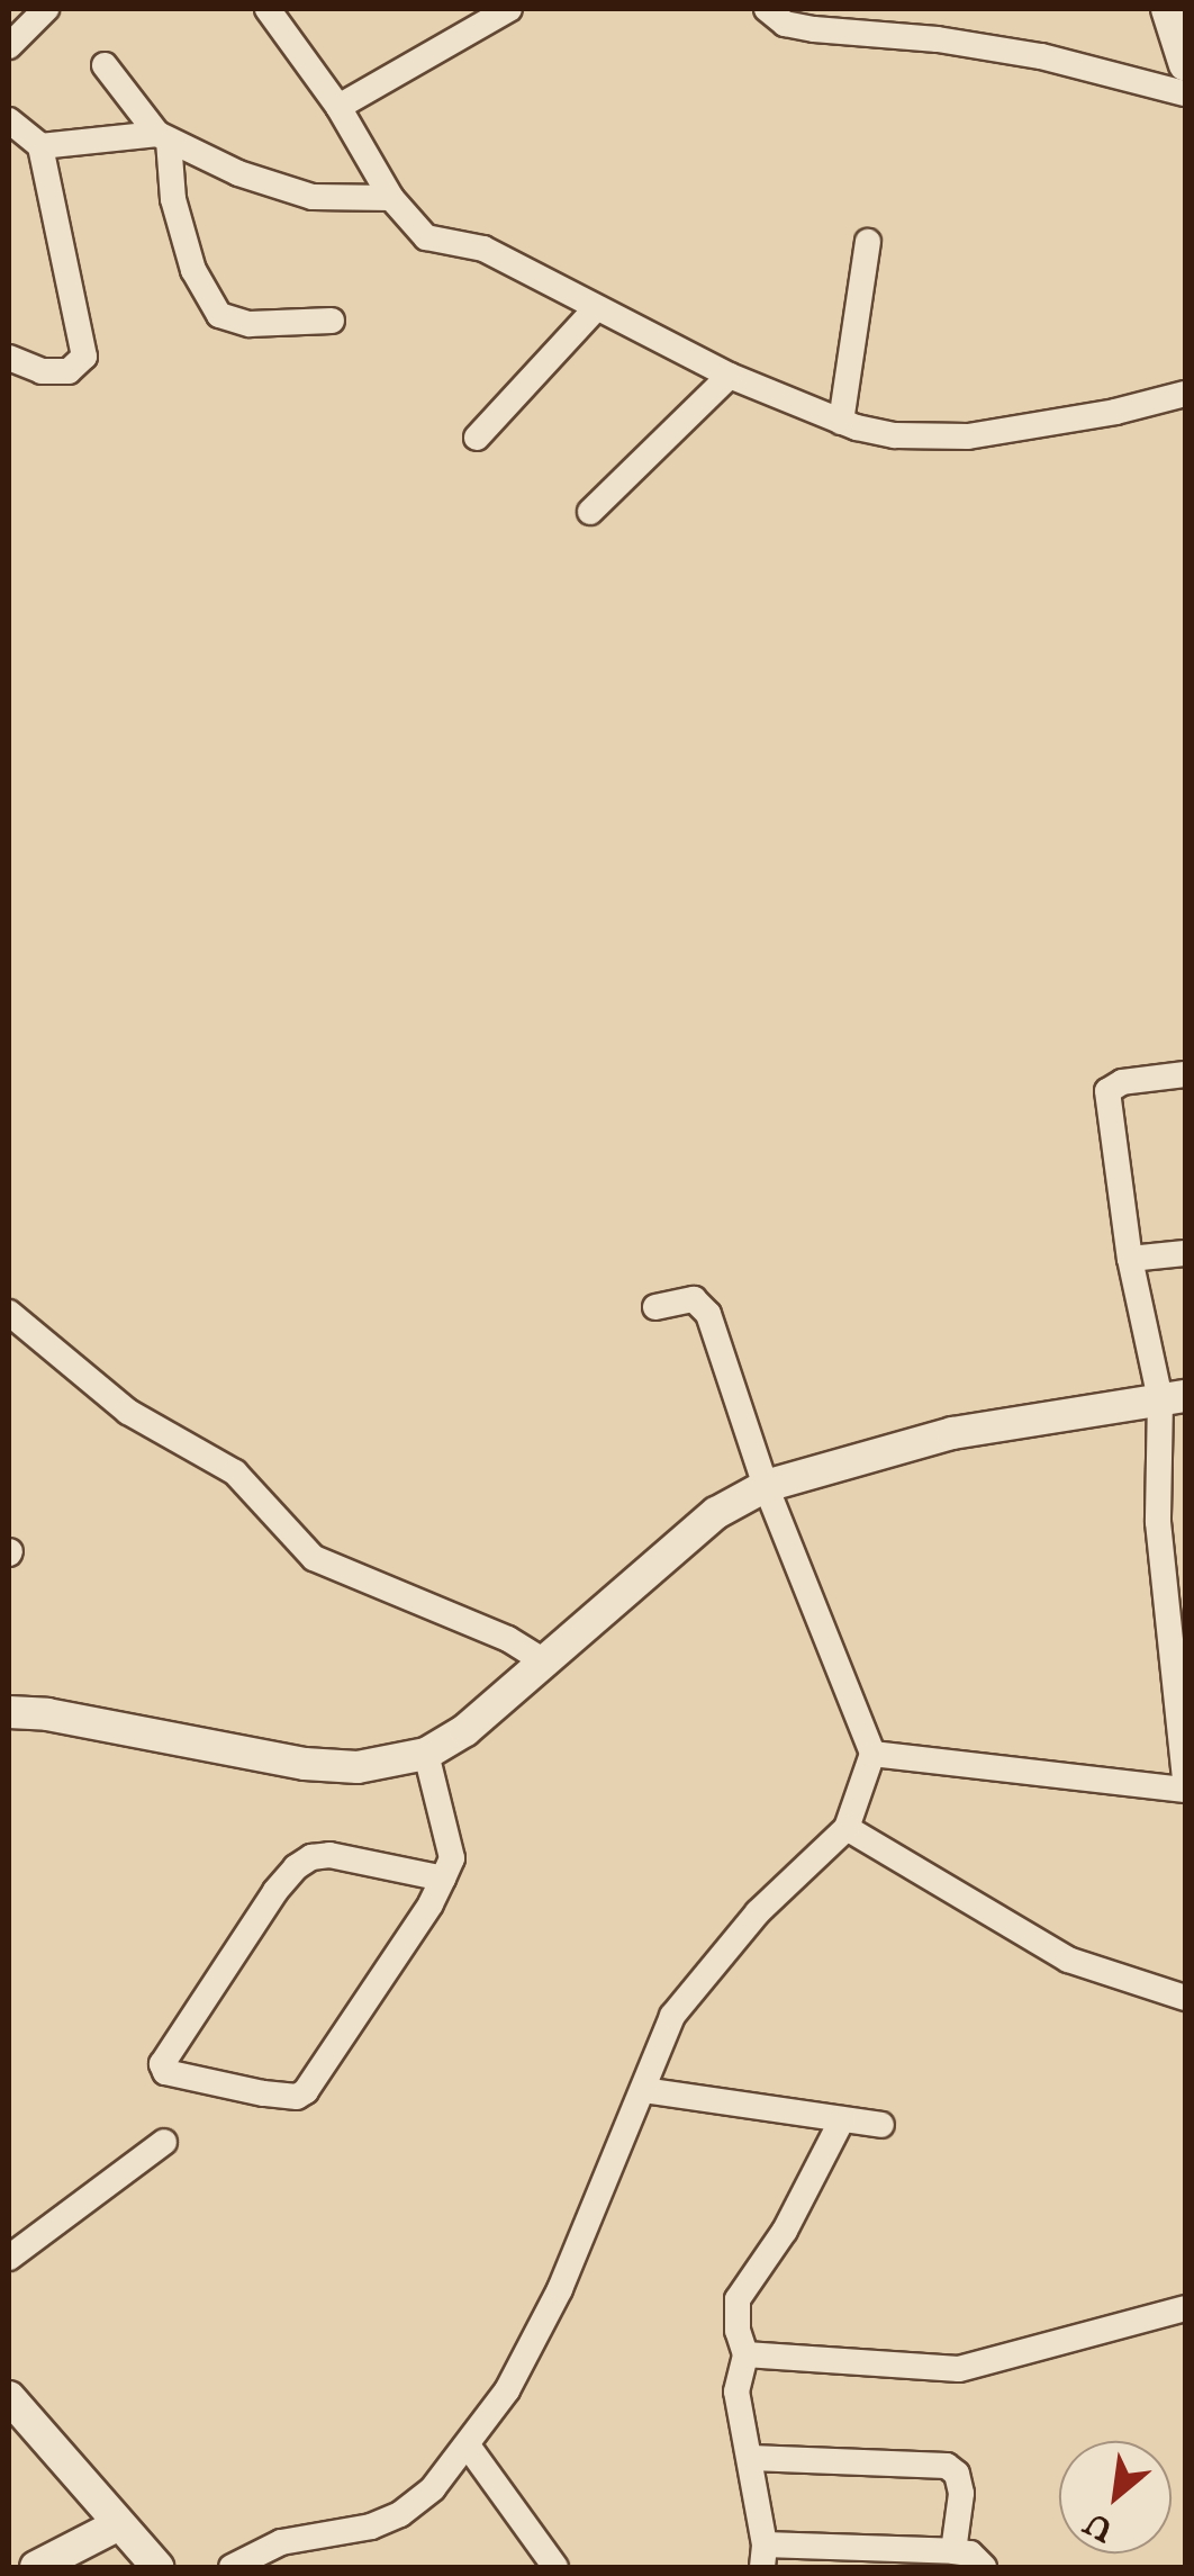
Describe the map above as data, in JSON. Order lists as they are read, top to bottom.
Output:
{
  "north": "bottom left"
}
